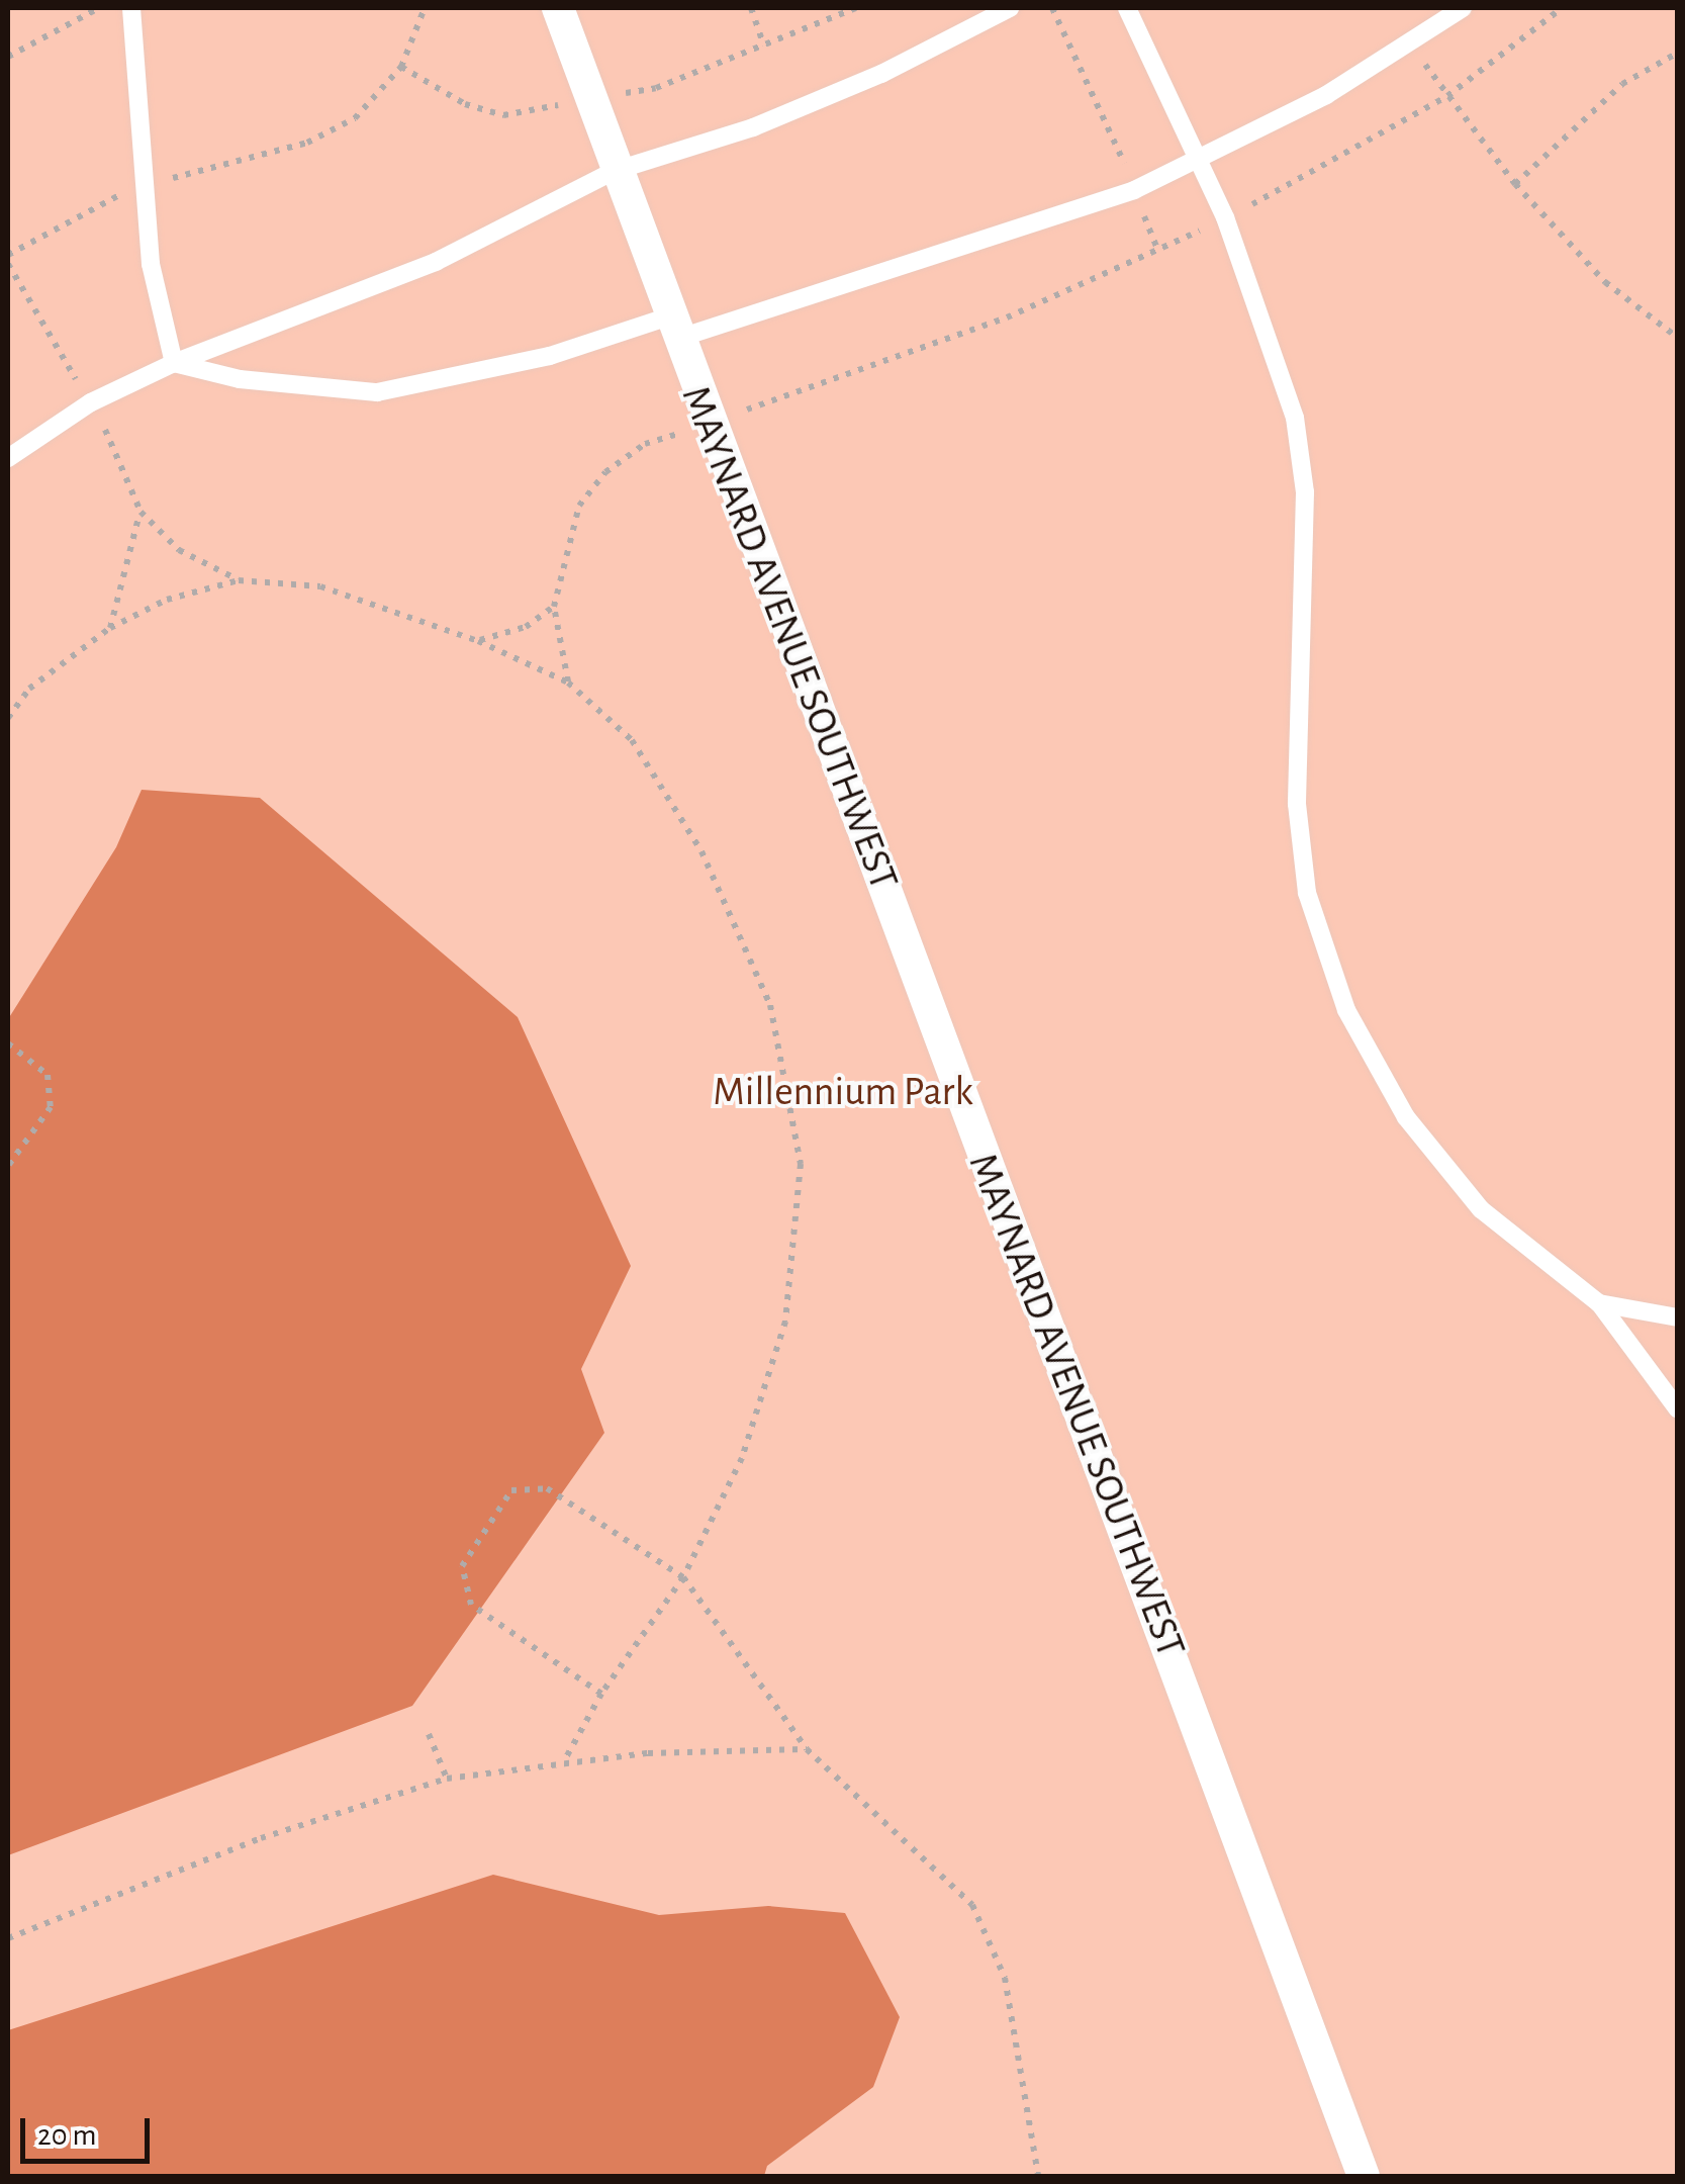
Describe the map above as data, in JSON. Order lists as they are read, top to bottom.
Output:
{
  "streets": {
    "street": ["MAYNARD AVENUE SOUTHWEST"]
  },
  "parks": ["Millennium Park"],
  "scale_bar": "20 m"
}
